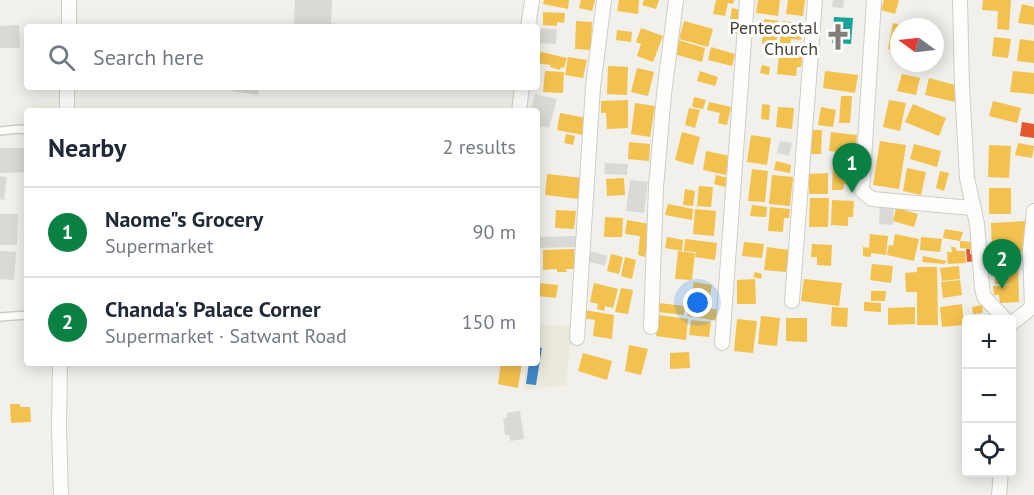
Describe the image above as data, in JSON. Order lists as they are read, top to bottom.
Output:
{
  "places": {
    "church": ["Pentecostal Church"]
  },
  "north": "left",
  "page": {
    "search": "Search here",
    "heading": ["Nearby", "2 results"],
    "pins": ["1", "2"],
    "list": [
      {
        "mark": "1",
        "name": "Naome\"s Grocery",
        "note": "Supermarket",
        "value": "90 m"
      },
      {
        "mark": "2",
        "name": "Chanda's Palace Corner",
        "note": "Supermarket · Satwant Road",
        "value": "150 m"
      }
    ],
    "map_buttons": ["+", "−"]
  }
}
